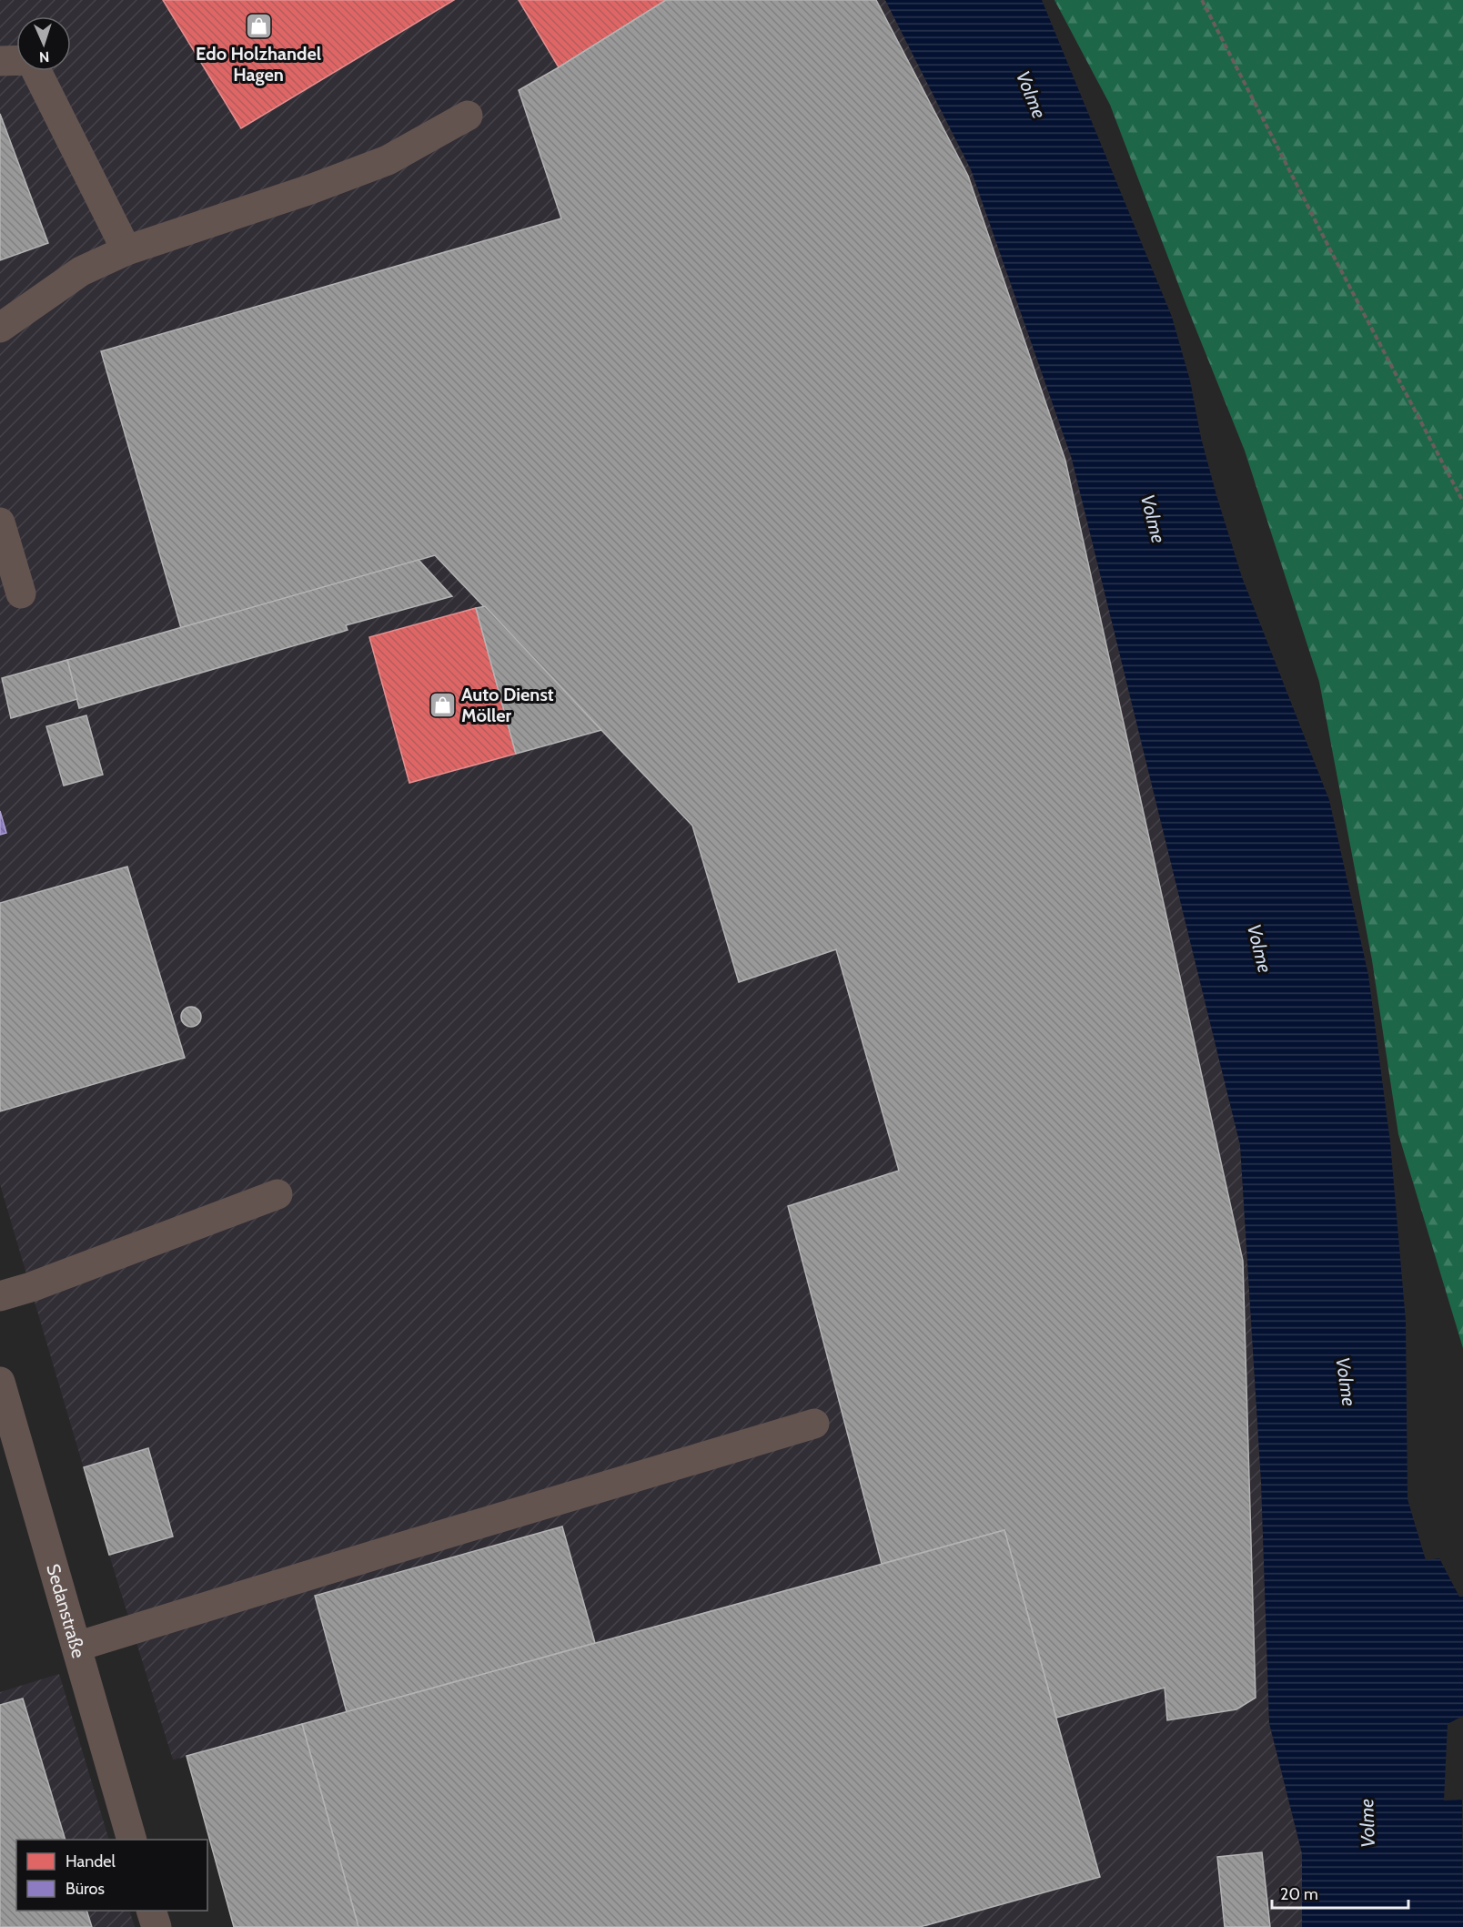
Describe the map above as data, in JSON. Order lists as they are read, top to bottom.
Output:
{
  "streets": {
    "street": ["Sedanstraße"]
  },
  "water": ["Volme"],
  "places": {
    "shop": ["Edo Holzhandel Hagen", "Auto Dienst Möller"]
  },
  "legend": ["Handel", "Büros"],
  "scale_bar": "20 m",
  "north": "bottom"
}
